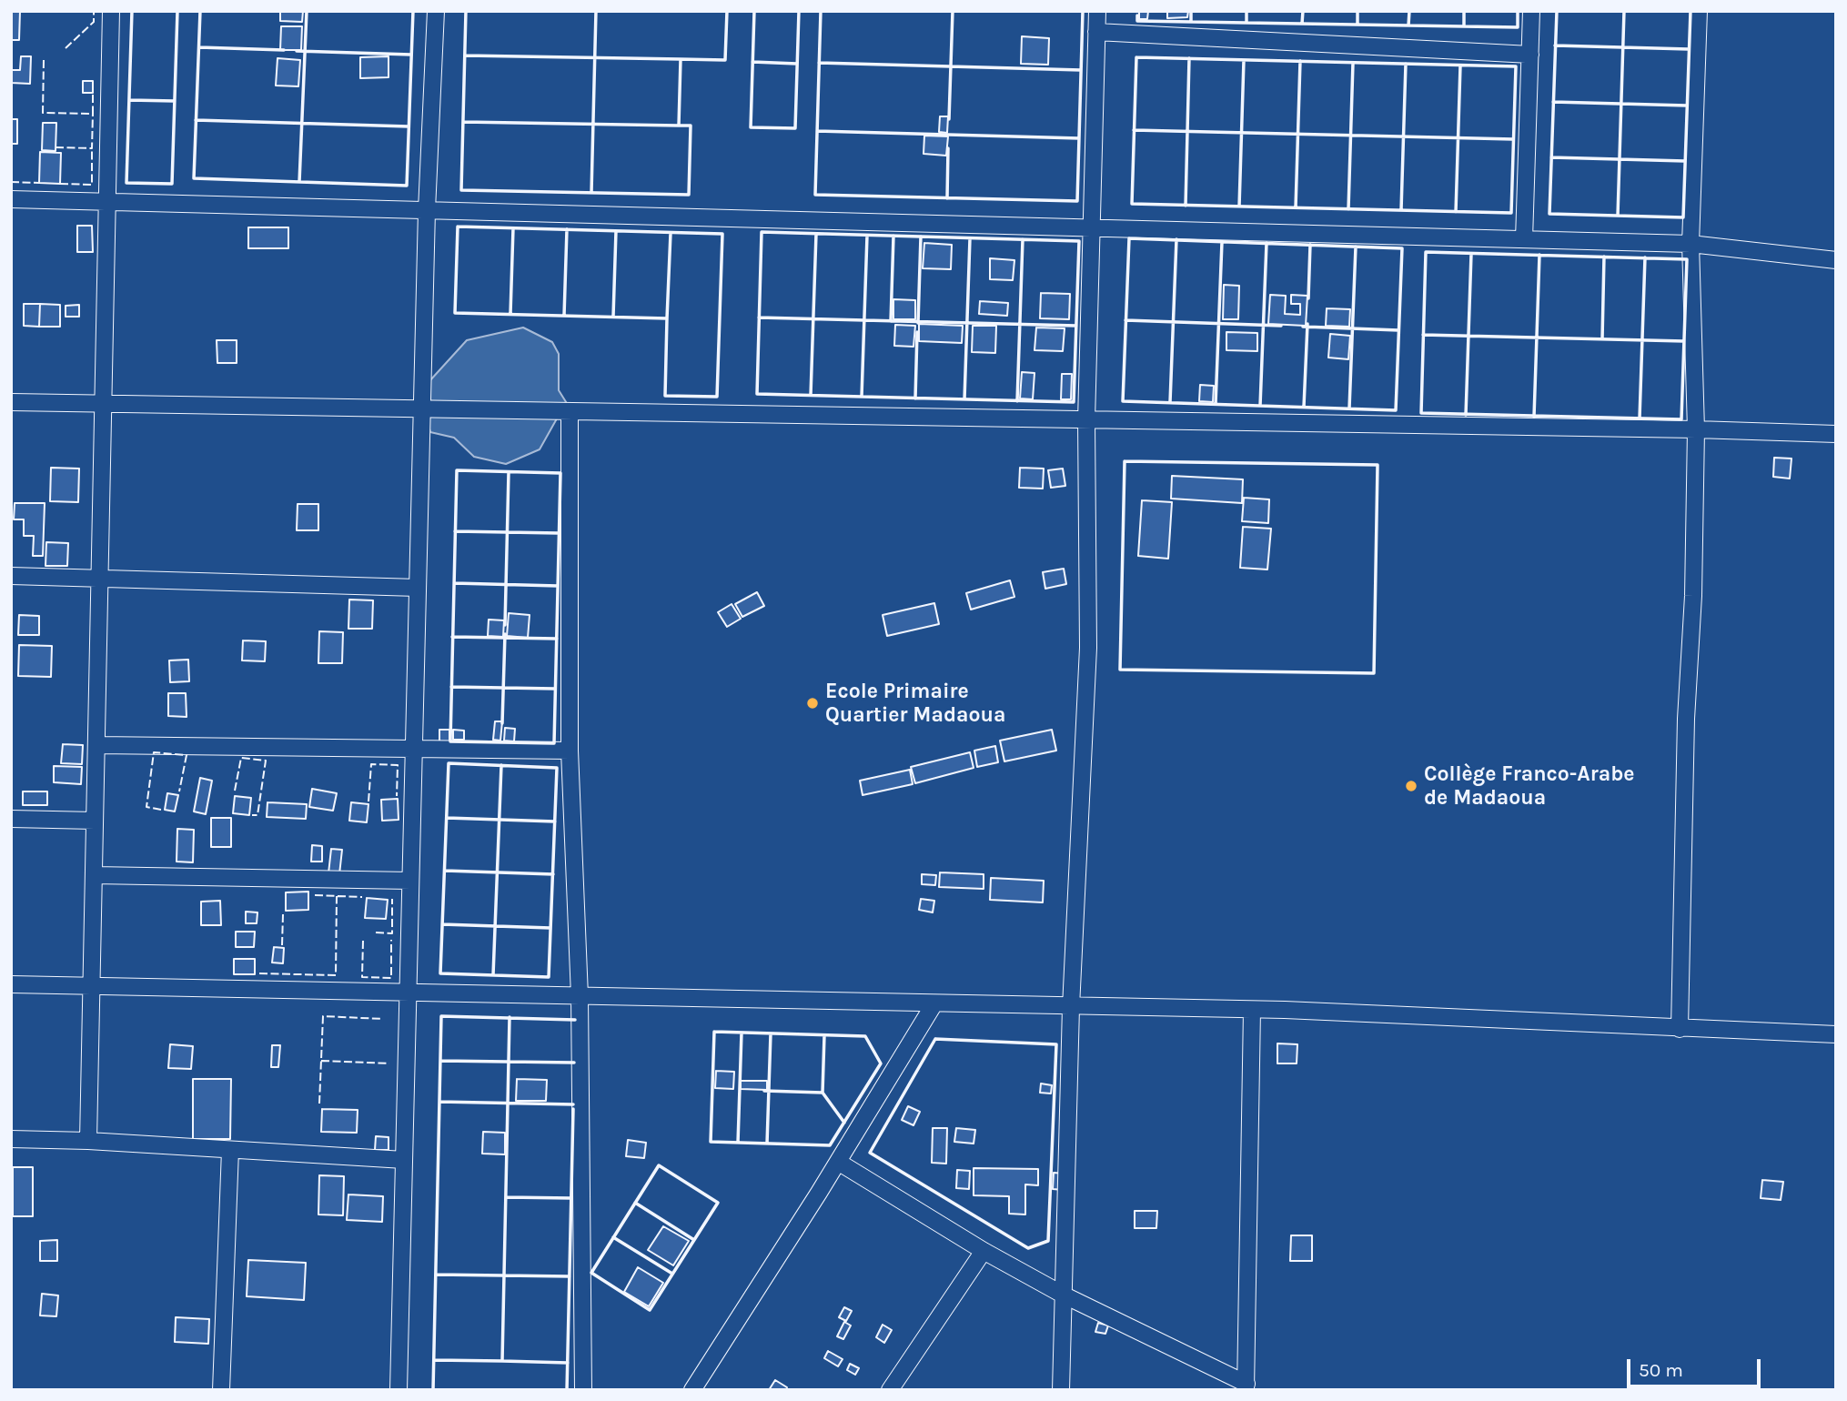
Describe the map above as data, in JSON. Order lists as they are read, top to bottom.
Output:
{
  "places": ["Ecole Primaire Quartier Madaoua", "Collège Franco-Arabe de Madaoua"],
  "scale_bar": "50 m"
}
